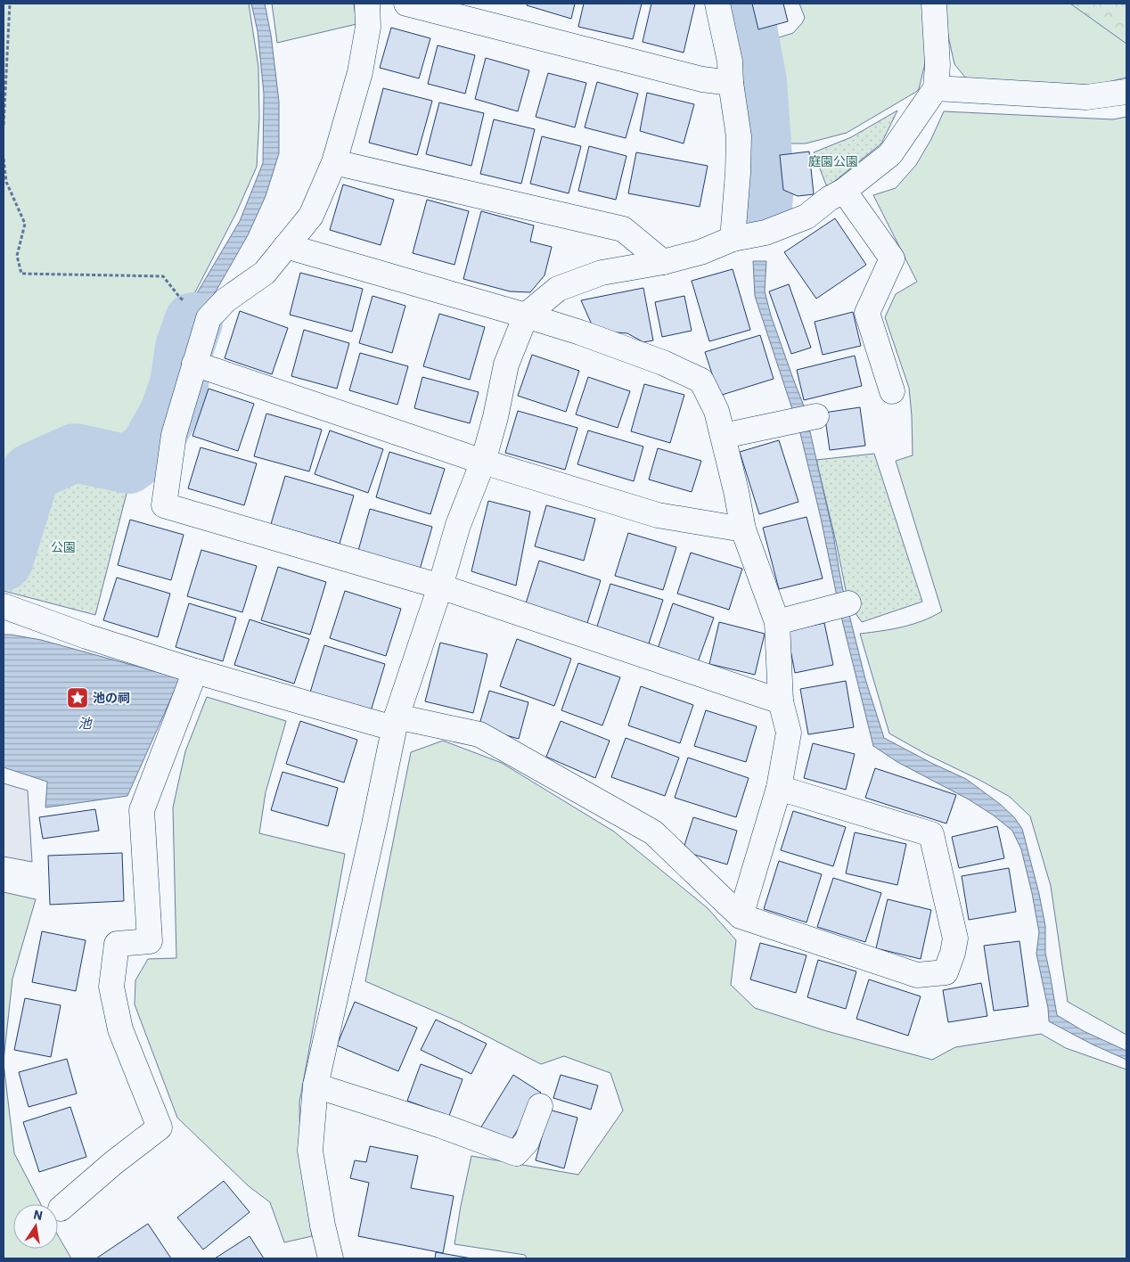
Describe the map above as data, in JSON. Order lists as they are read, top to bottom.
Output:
{
  "water": ["池"],
  "parks": ["庭園公園", "公園"],
  "places": {
    "place": ["池の祠"]
  },
  "north": "top"
}
